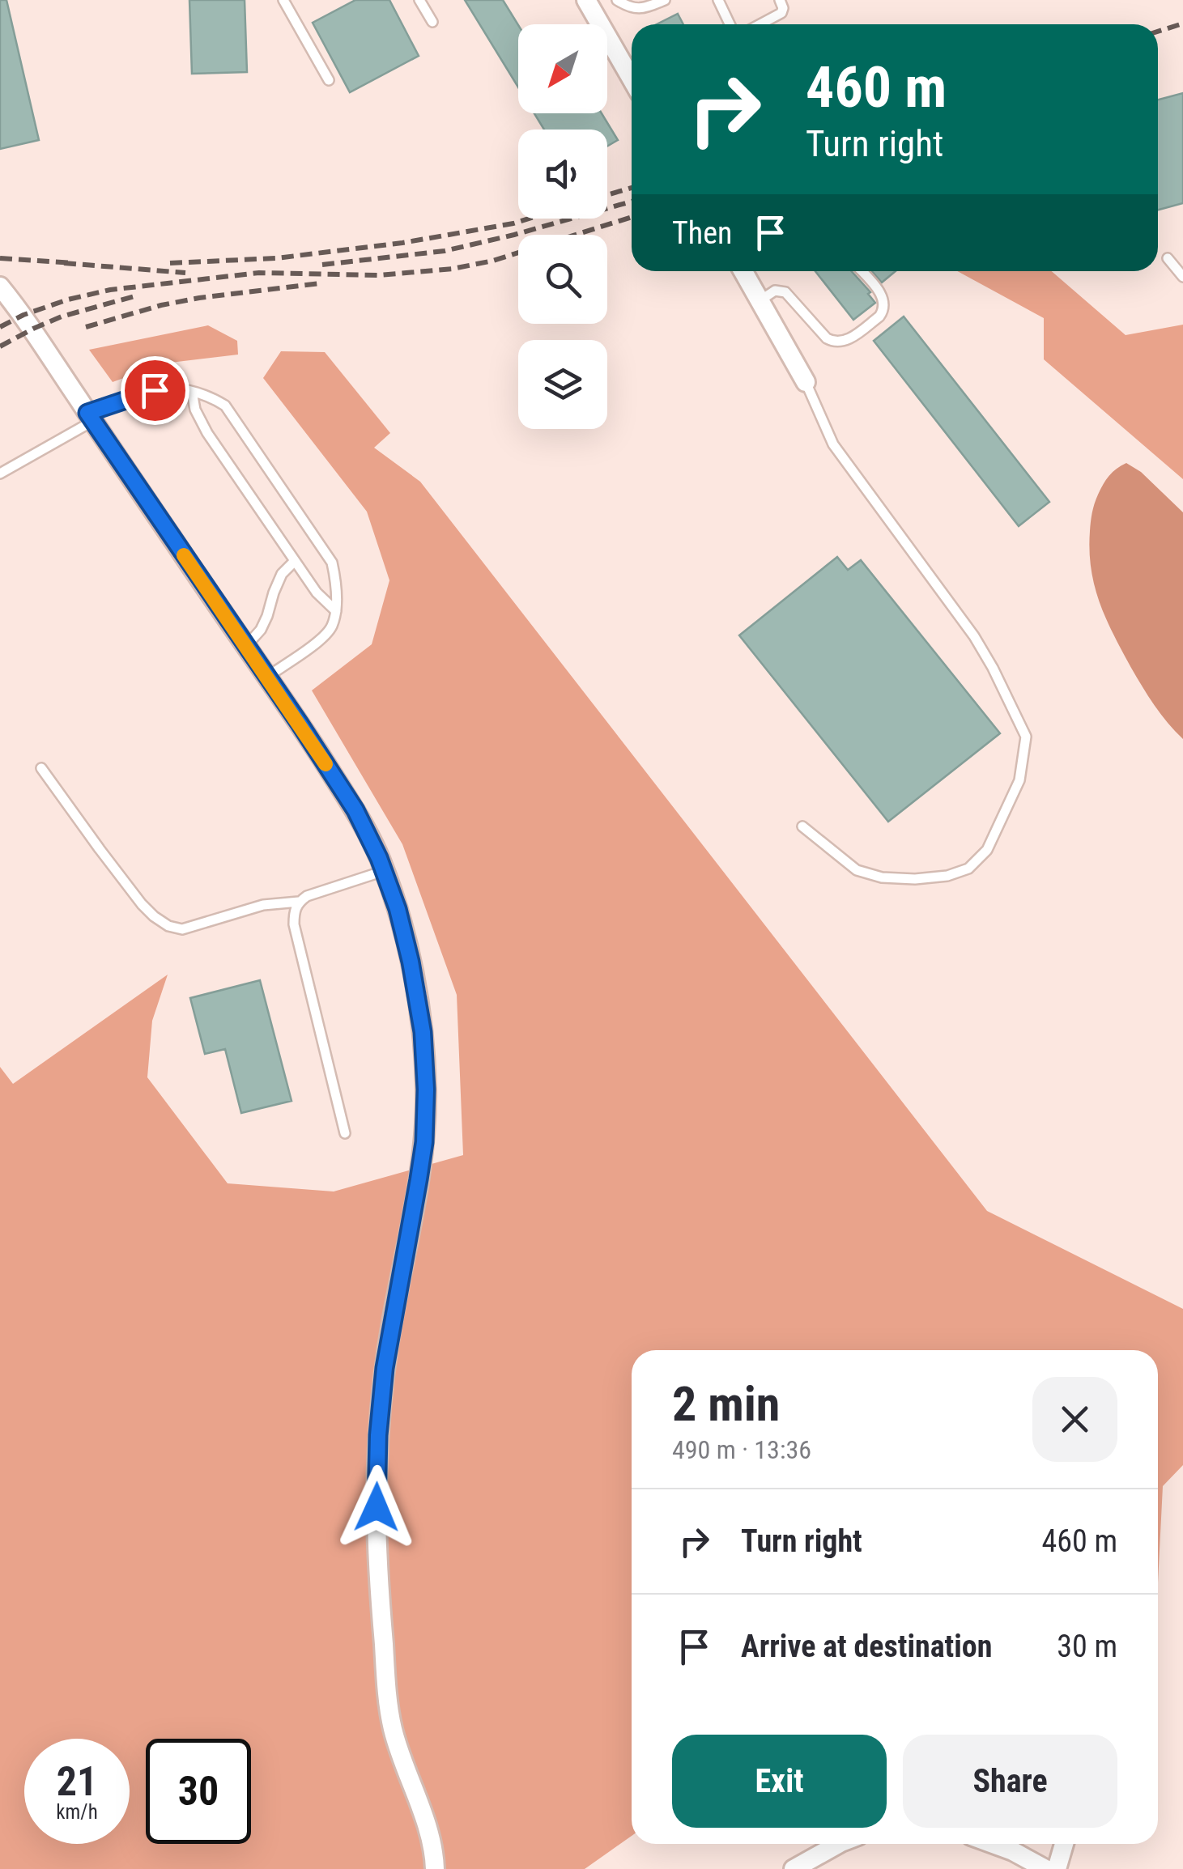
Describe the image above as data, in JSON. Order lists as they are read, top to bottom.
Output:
{
  "north": "bottom left",
  "page": {
    "turn": ["460 m", "Turn right"],
    "then": "Then",
    "heading": ["2 min", "490 m · 13:36"],
    "list": [
      {
        "name": "Turn right",
        "value": "460 m"
      },
      {
        "name": "Arrive at destination",
        "value": "30 m"
      }
    ],
    "buttons": ["Exit", "Share"],
    "speed": "21 km/h",
    "limit": "30"
  }
}
